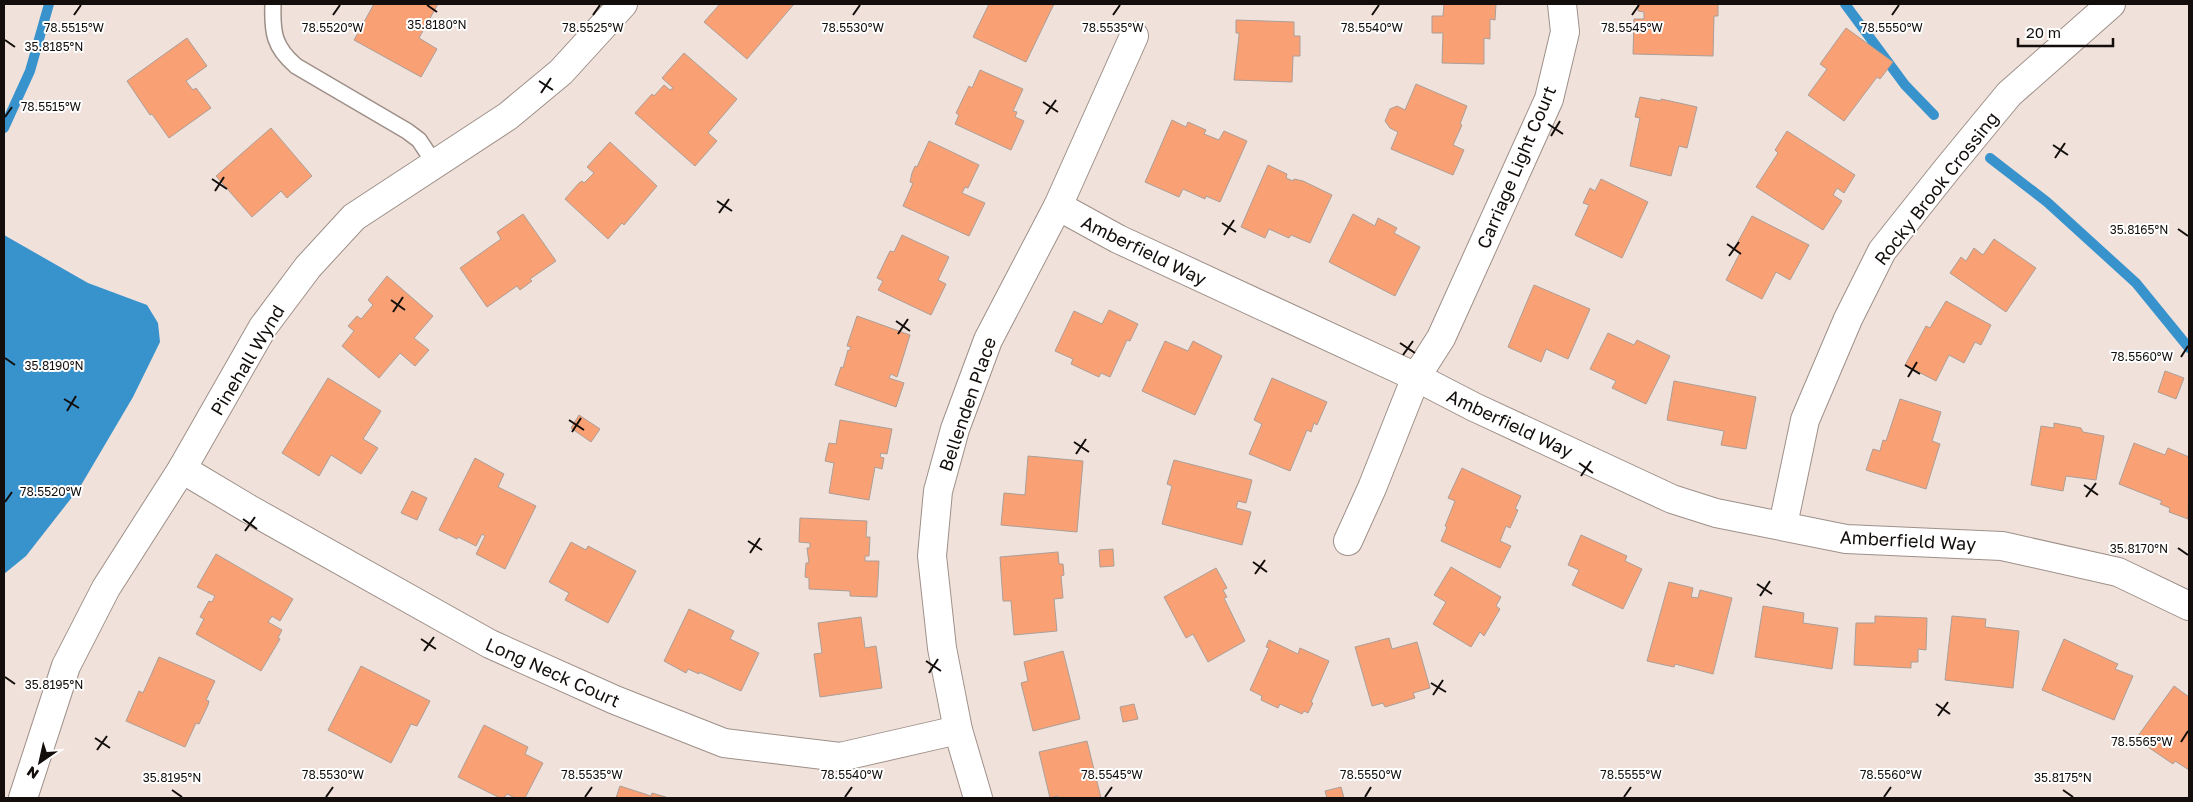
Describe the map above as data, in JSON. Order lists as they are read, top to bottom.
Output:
{
  "streets": {
    "street": [
      "Carriage Light Court",
      "Rocky Brook Crossing",
      "Amberfield Way",
      "Pinehall Wynd",
      "Bellenden Place",
      "Long Neck Court"
    ]
  },
  "crossings": [
    ["Carriage Light Court", "Amberfield Way"],
    ["Rocky Brook Crossing", "Amberfield Way"],
    ["Amberfield Way", "Bellenden Place"],
    ["Pinehall Wynd", "Long Neck Court"],
    ["Bellenden Place", "Long Neck Court"]
  ],
  "scale_bar": "20 m",
  "north": "bottom left",
  "coordinates": [
    "35.8180°N",
    "78.5515°W",
    "78.5520°W",
    "78.5525°W",
    "78.5530°W",
    "78.5535°W",
    "78.5540°W",
    "78.5545°W",
    "78.5550°W",
    "35.8185°N",
    "35.8165°N",
    "78.5560°W",
    "35.8190°N",
    "35.8170°N",
    "35.8195°N",
    "78.5565°W",
    "78.5555°W",
    "35.8175°N"
  ]
}
